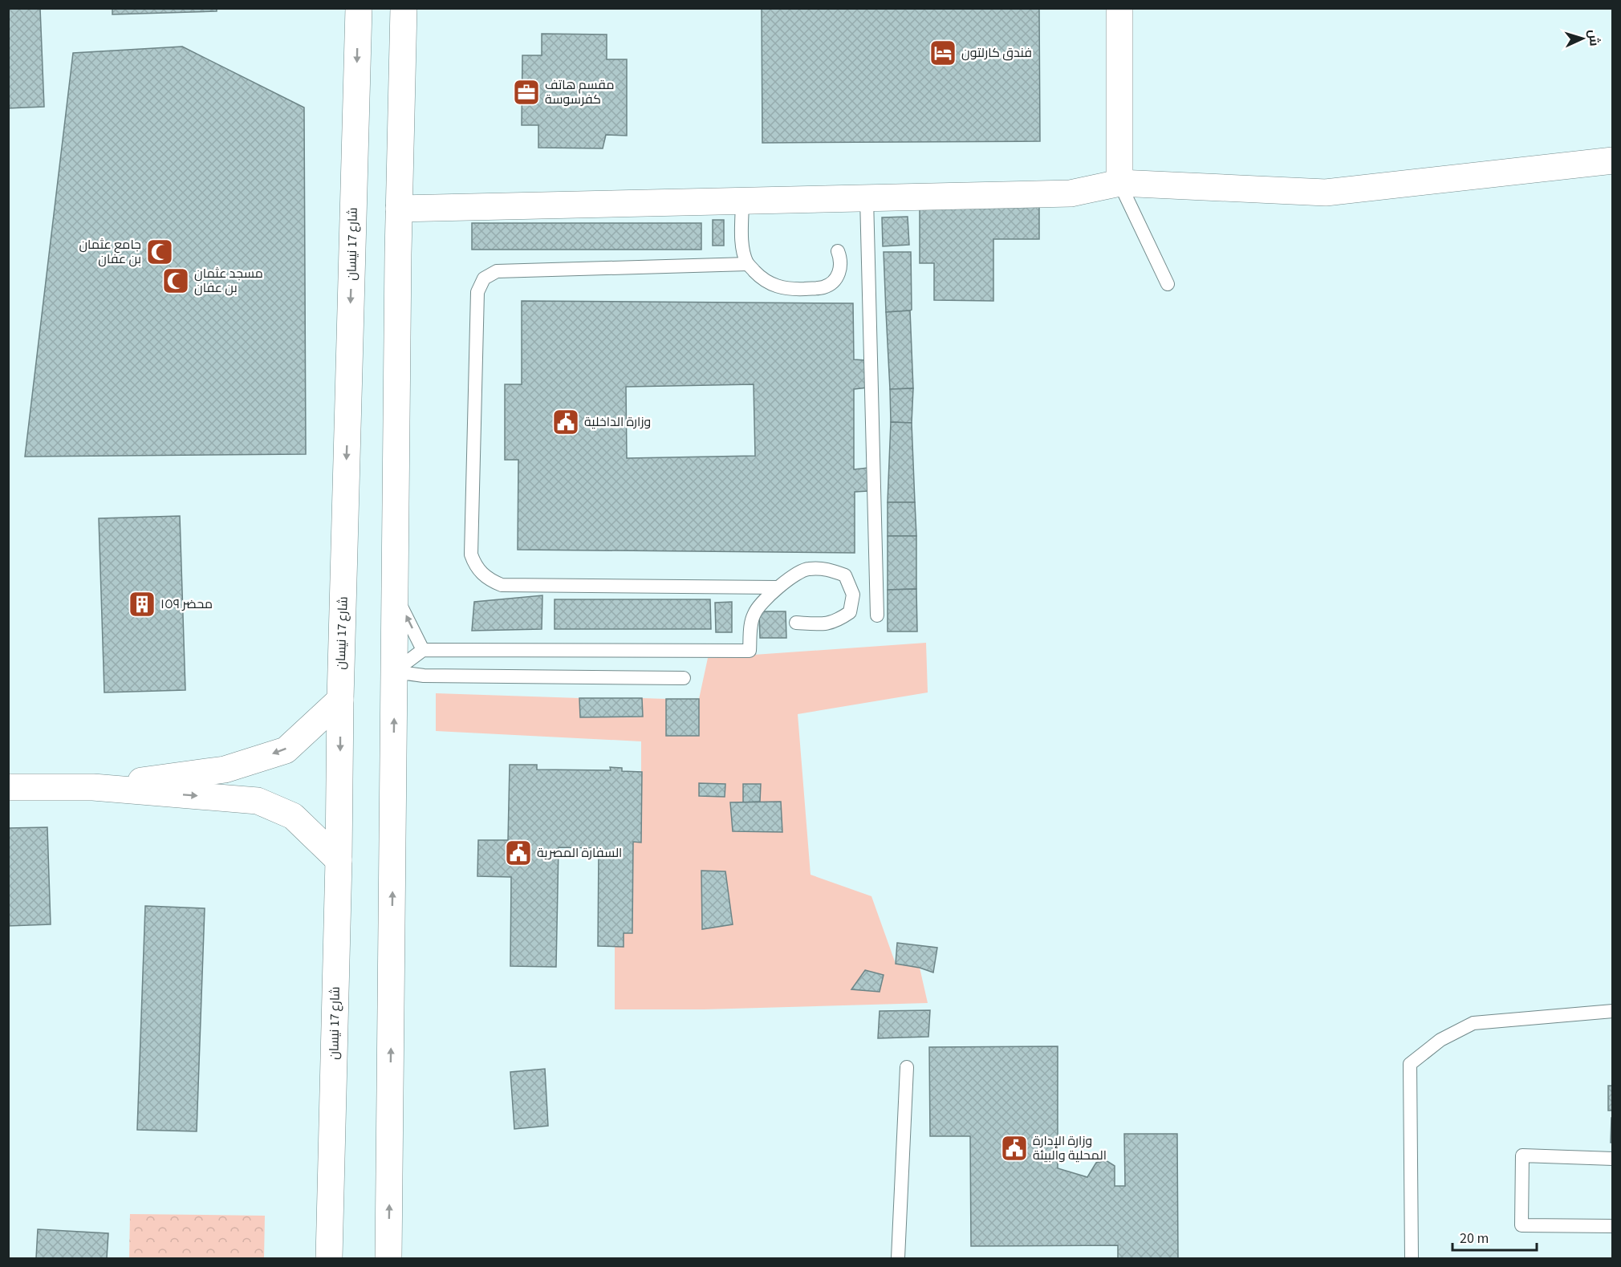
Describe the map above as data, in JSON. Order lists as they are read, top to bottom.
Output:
{
  "streets": {
    "main road": ["شارع 17 نيسان"]
  },
  "places": {
    "hotel": ["فندق كارلتون"],
    "office": ["مقسم هاتف كفرسوسة"],
    "mosque": ["جامع عثمان بن عفان", "مسجد عثمان بن عفان"],
    "public building": ["وزارة الداخلية", "السفارة المصرية", "وزارة الإدارة المحلية والبيئة"],
    "building": ["محضر ١٥٩"]
  },
  "scale_bar": "20 m",
  "north": "right"
}
